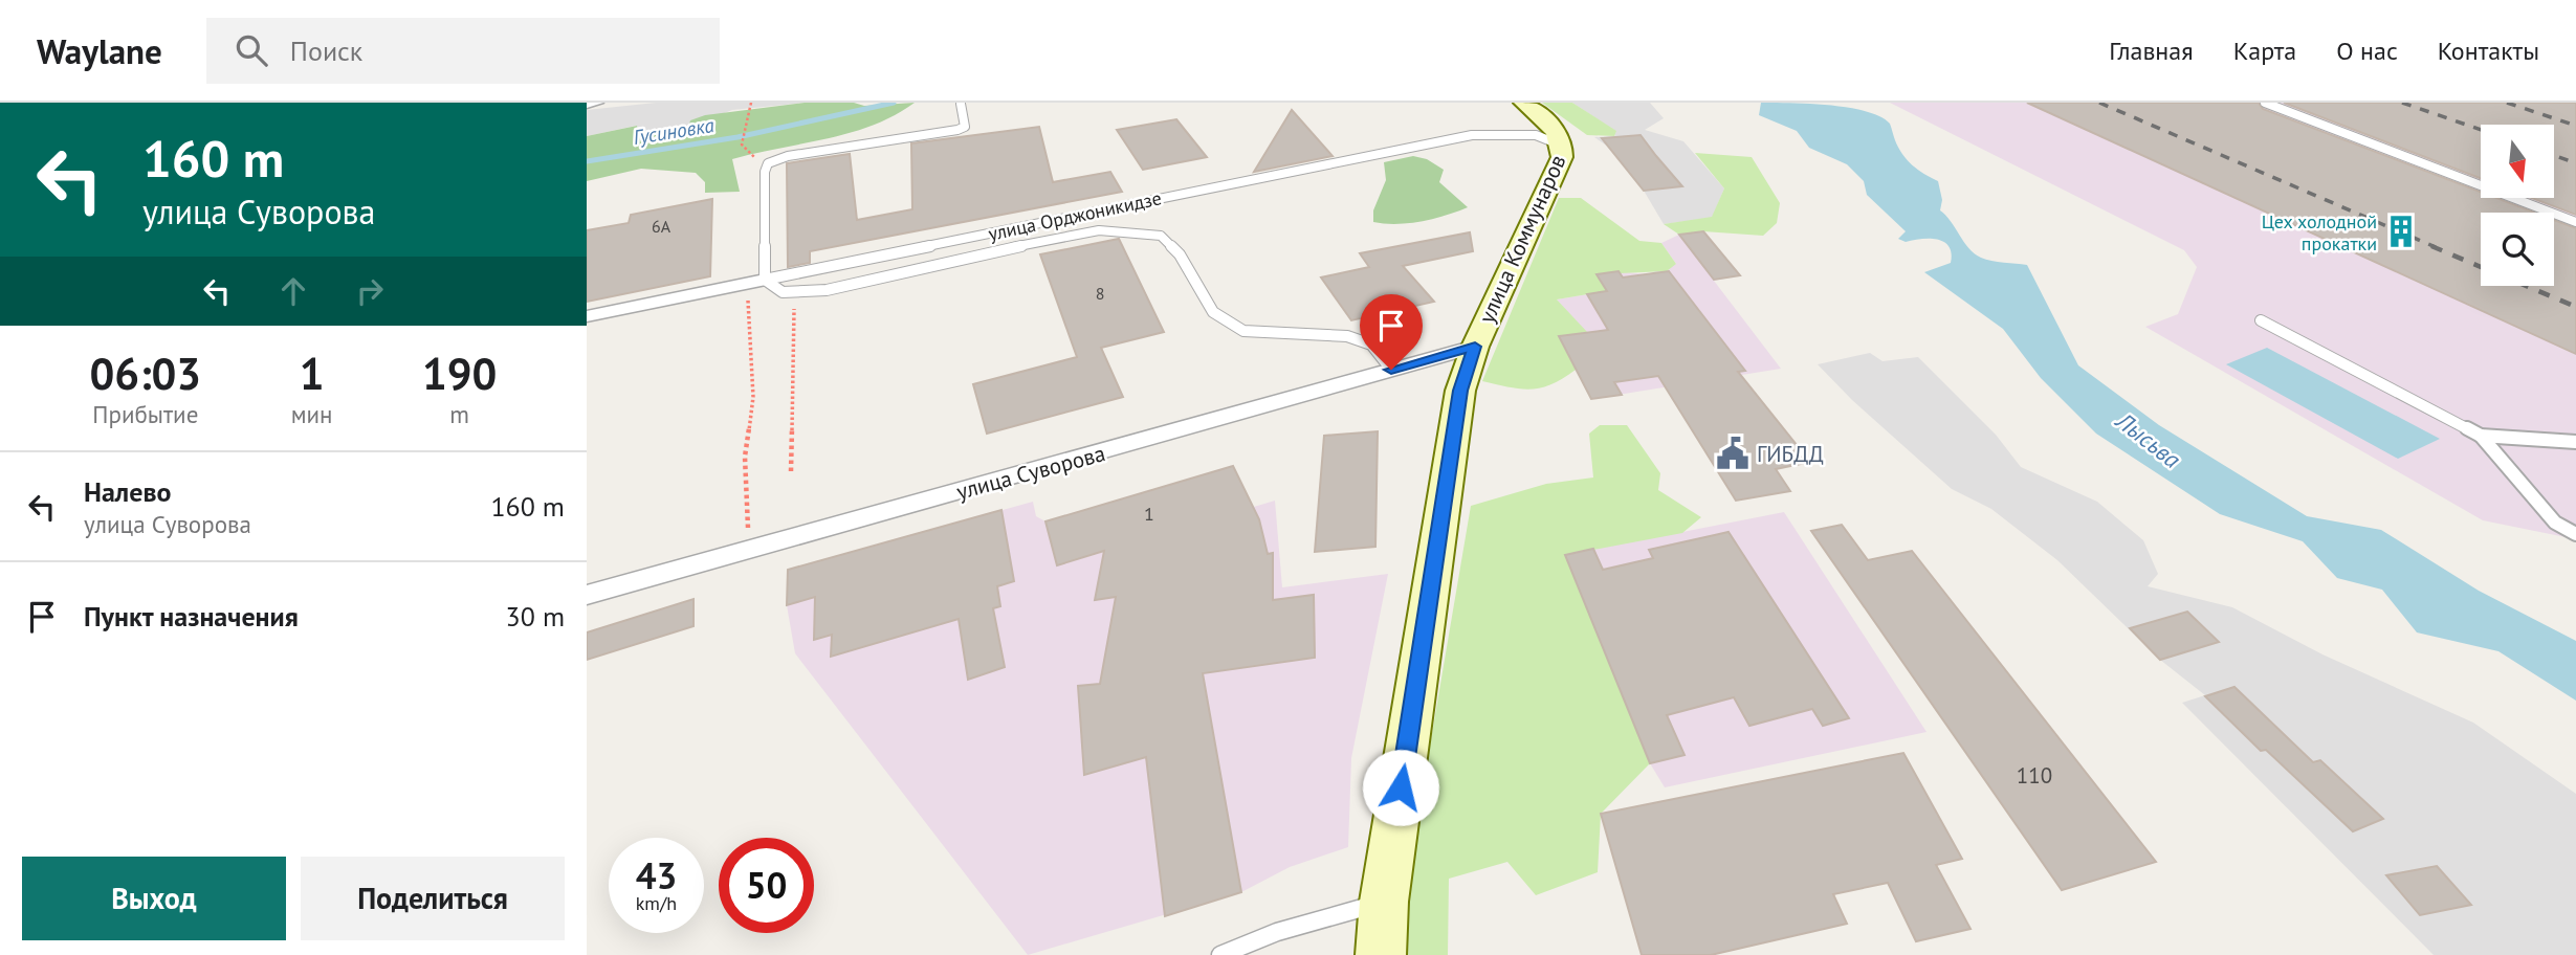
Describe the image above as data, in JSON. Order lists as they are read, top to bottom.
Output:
{
  "streets": {
    "main road": ["улица Коммунаров"],
    "street": ["улица Орджоникидзе", "улица Суворова"]
  },
  "crossings": [
    ["улица Орджоникидзе", "улица Коммунаров"],
    ["улица Коммунаров", "улица Суворова"]
  ],
  "water": ["Гусиновка", "Лысьва"],
  "places": {
    "building": ["Цех холодной прокатки"],
    "public building": ["ГИБДД"]
  },
  "house_numbers": [
    "6А",
    "8",
    "1",
    "110"
  ],
  "north": "bottom",
  "page": {
    "header": "Waylane",
    "search": "Поиск",
    "nav": [
      "Главная",
      "Карта",
      "О нас",
      "Контакты"
    ],
    "turn": ["160 m", "улица Суворова"],
    "eta": [
      "06:03",
      "Прибытие",
      "1",
      "мин",
      "190",
      "m"
    ],
    "list": [
      {
        "name": "Налево",
        "note": "улица Суворова",
        "value": "160 m"
      },
      {
        "name": "Пункт назначения",
        "value": "30 m"
      }
    ],
    "speed": "43 km/h",
    "limit": "50",
    "buttons": ["Выход", "Поделиться"]
  }
}
